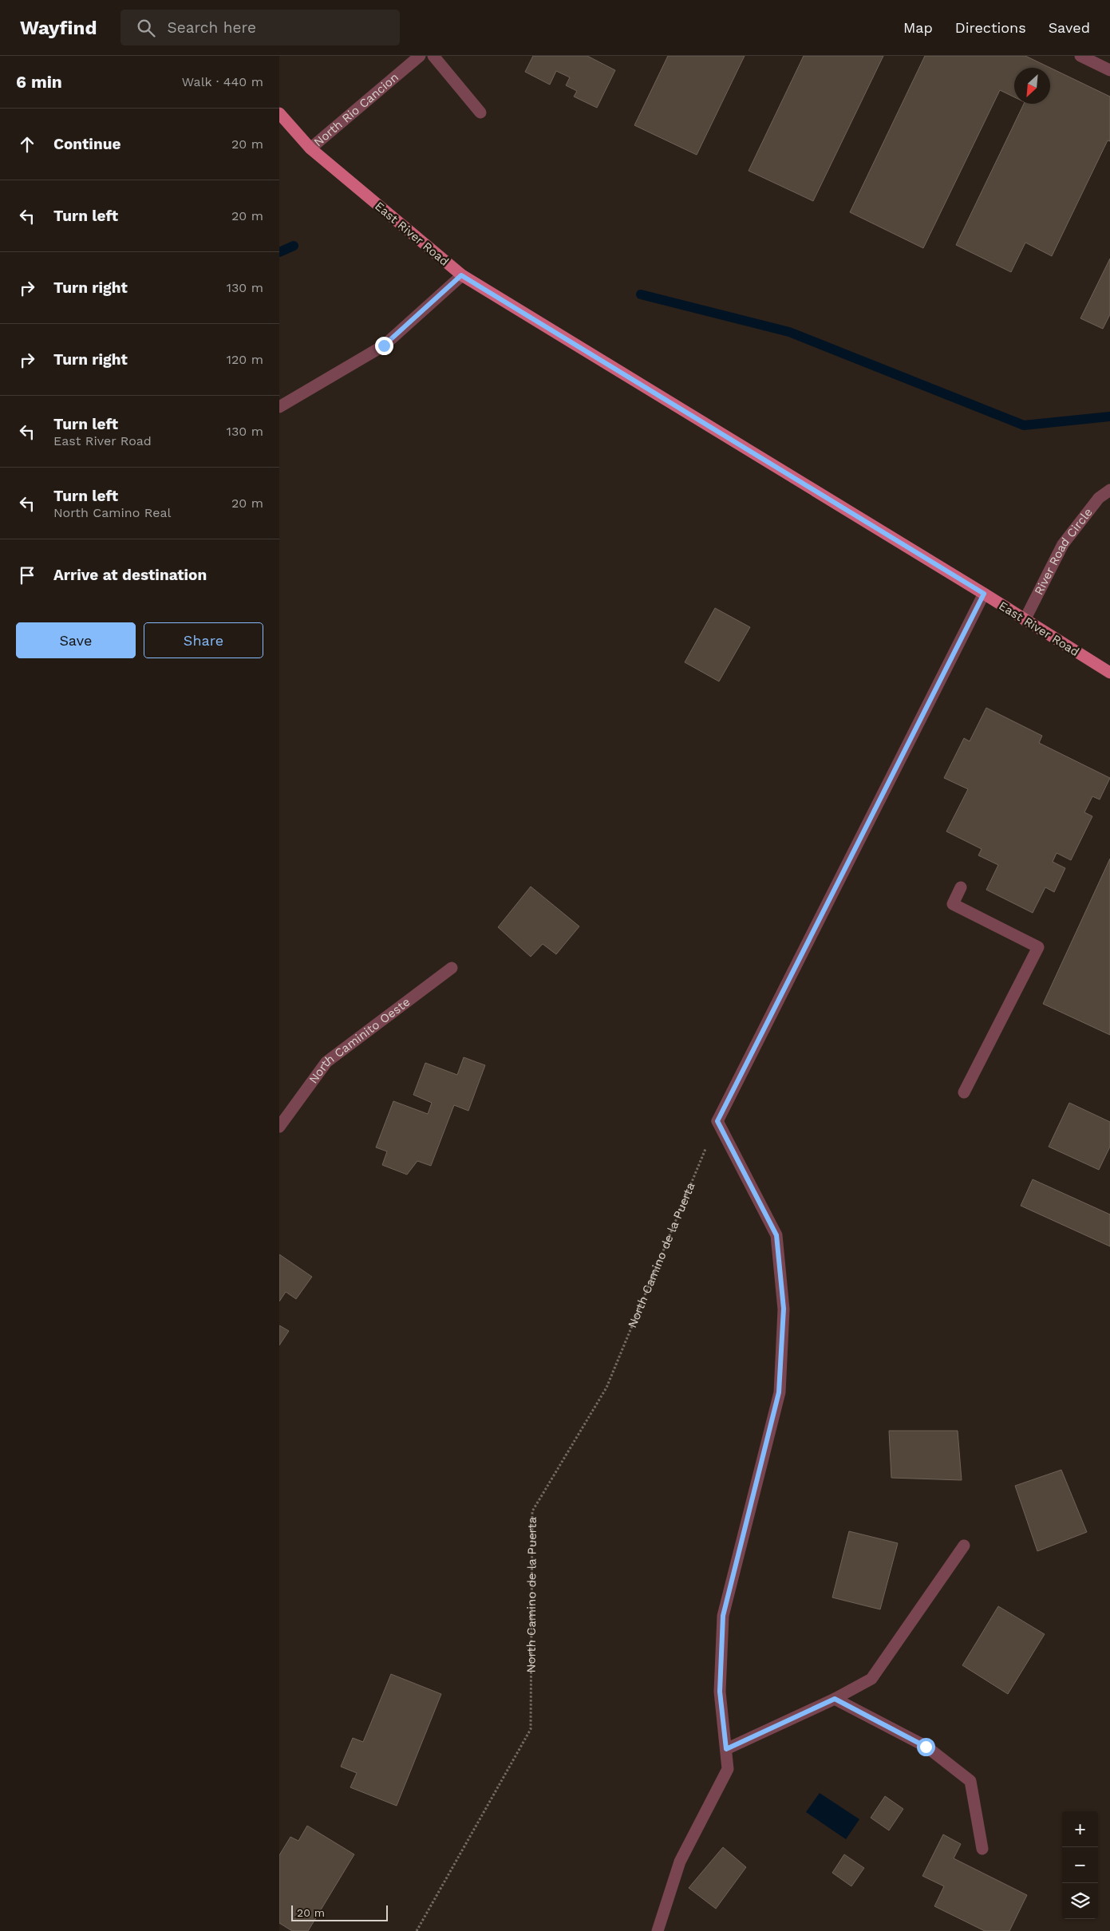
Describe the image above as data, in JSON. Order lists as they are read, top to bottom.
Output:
{
  "streets": {
    "main road": ["East River Road"],
    "street": ["North Rio Cancion", "River Road Circle", "North Caminito Oeste"],
    "path": ["North Camino de la Puerta"]
  },
  "crossings": [
    ["North Rio Cancion", "East River Road"],
    ["East River Road", "River Road Circle"]
  ],
  "scale_bar": "20 m",
  "north": "bottom left",
  "page": {
    "header": "Wayfind",
    "search": "Search here",
    "nav": ["Map", "Directions", "Saved"],
    "heading": ["6 min", "Walk · 440 m"],
    "list": [
      ["Continue", "20 m"],
      ["Turn left", "20 m"],
      ["Turn right", "130 m"],
      ["Turn right", "120 m"],
      ["Turn left", "East River Road", "130 m"],
      ["Turn left", "North Camino Real", "20 m"],
      "Arrive at destination"
    ],
    "buttons": ["Save", "Share"],
    "map_buttons": ["+", "−"],
    "scale": "20 m"
  }
}
